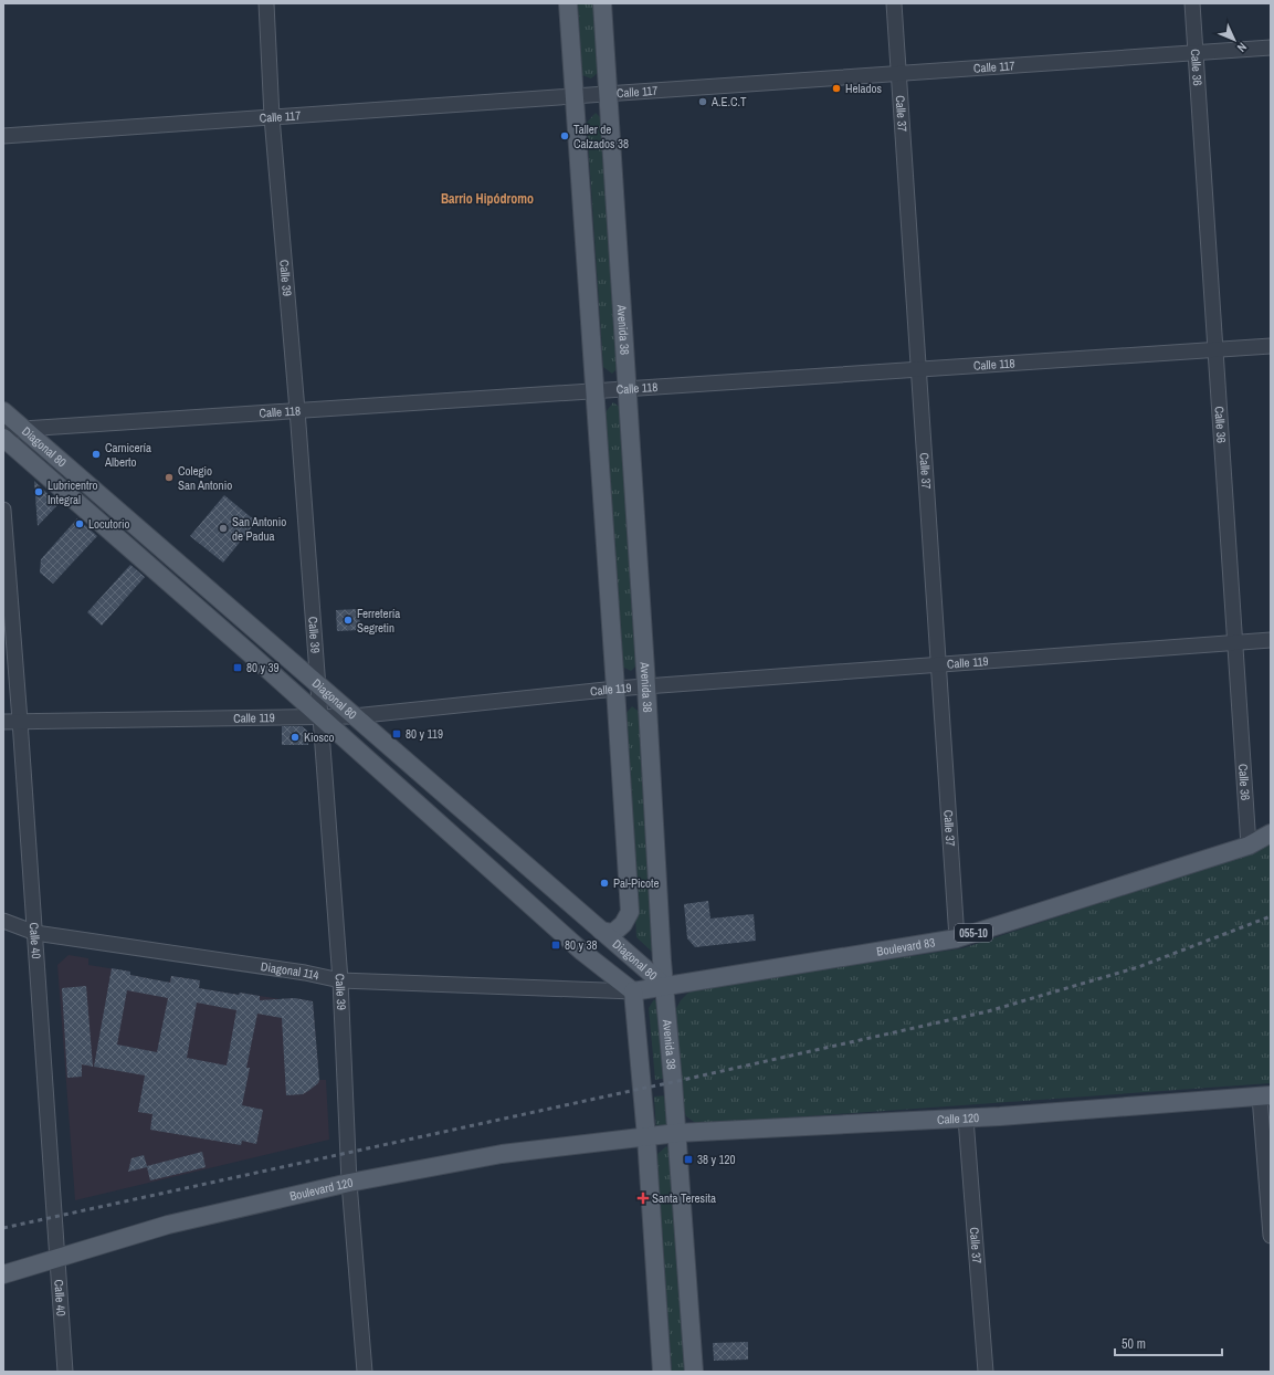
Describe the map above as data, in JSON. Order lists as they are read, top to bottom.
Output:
{
  "streets": {
    "main road": [
      "Avenida 38",
      "Diagonal 80",
      "055-10",
      "Boulevard 83",
      "Calle 120",
      "Boulevard 120"
    ],
    "street": [
      "Calle 117",
      "Calle 36",
      "Calle 37",
      "Calle 39",
      "Calle 118",
      "Calle 119",
      "Calle 40",
      "Diagonal 114"
    ]
  },
  "crossings": [
    ["Calle 117", "Calle 36"],
    ["Calle 117", "Calle 37"],
    ["Calle 117", "Calle 39"],
    ["Calle 117", "Avenida 38"],
    ["Calle 36", "Calle 118"],
    ["Calle 36", "Calle 119"],
    ["Calle 36", "Boulevard 83"],
    ["Calle 37", "Calle 118"],
    ["Calle 37", "Calle 119"],
    ["Calle 37", "Boulevard 83"],
    ["Calle 37", "Calle 120"],
    ["Calle 39", "Calle 118"],
    ["Calle 39", "Diagonal 80"],
    ["Calle 39", "Calle 119"],
    ["Calle 39", "Diagonal 114"],
    ["Calle 39", "Boulevard 120"],
    ["Avenida 38", "Calle 118"],
    ["Avenida 38", "Diagonal 80"],
    ["Avenida 38", "Calle 119"],
    ["Avenida 38", "Boulevard 83"],
    ["Avenida 38", "Calle 120"],
    ["Calle 118", "Diagonal 80"],
    ["Diagonal 80", "Calle 119"],
    ["Diagonal 80", "Boulevard 83"],
    ["Diagonal 80", "Diagonal 114"],
    ["Calle 119", "Calle 40"],
    ["Calle 40", "Diagonal 114"],
    ["Calle 40", "Boulevard 120"],
    ["Boulevard 83", "Diagonal 114"],
    ["Calle 120", "Boulevard 120"]
  ],
  "districts": ["Barrio Hipódromo"],
  "places": {
    "other": [
      "Helados",
      "A.E.C.T",
      "Taller de Calzados 38",
      "Carnicería Alberto",
      "Colegio San Antonio",
      "Lubricentro Integral",
      "Locutorio",
      "San Antonio de Padua",
      "Ferretería Segretin",
      "Kiosco",
      "Pal-Picote"
    ],
    "transit": [
      "80 y 39",
      "80 y 119",
      "80 y 38",
      "38 y 120"
    ],
    "health": ["Santa Teresita"]
  },
  "scale_bar": "50 m",
  "north": "bottom right"
}
